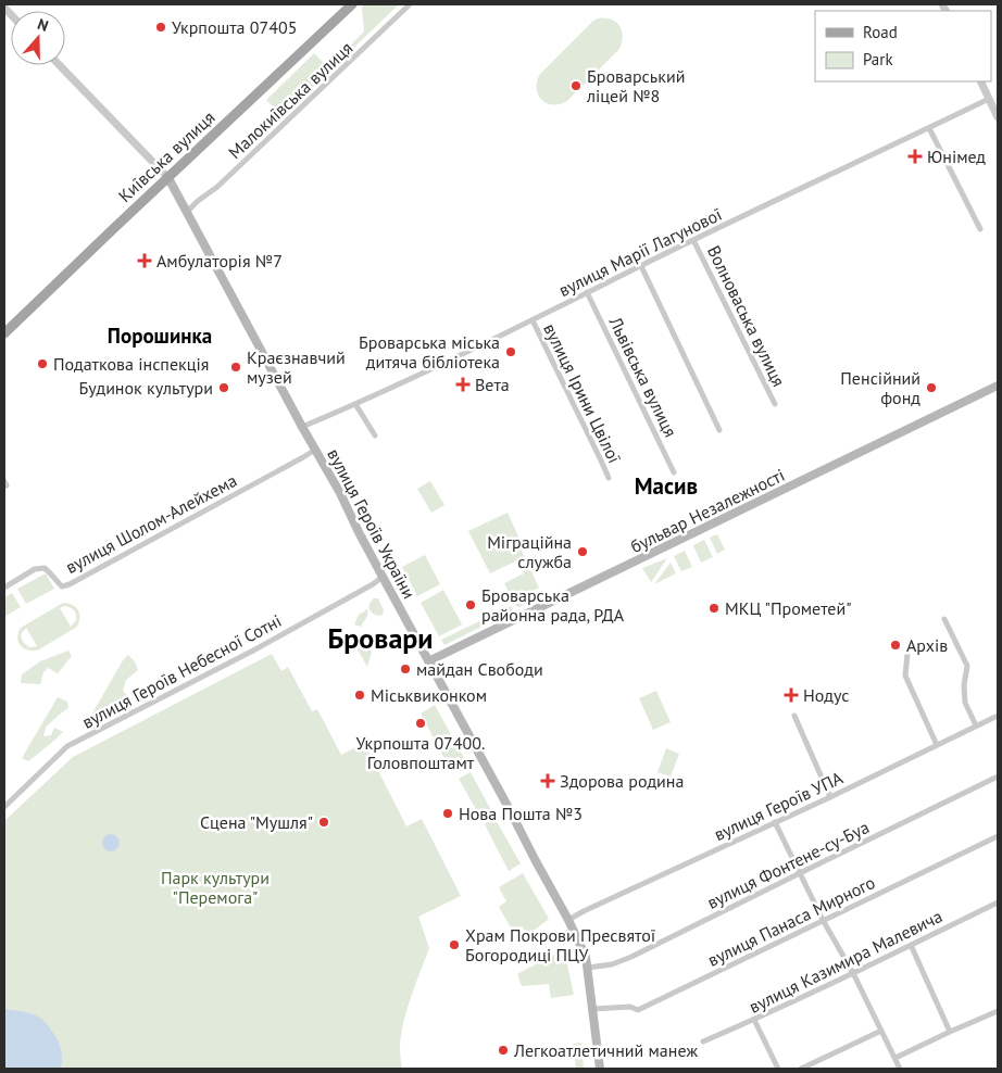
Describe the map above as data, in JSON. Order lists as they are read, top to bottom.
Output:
{
  "streets": {
    "main road": ["Київська вулиця", "бульвар Незалежності", "вулиця Героїв України"],
    "street": [
      "Малокиївська вулиця",
      "вулиця Марії Лагунової",
      "Волноваська вулиця",
      "Львівська вулиця",
      "вулиця Ірини Цвілої",
      "вулиця Шолом-Алейхема",
      "вулиця Героїв Небесної Сотні",
      "вулиця Героїв УПА",
      "вулиця Фонтене-су-Буа",
      "вулиця Панаса Мирного",
      "вулиця Казимира Малевича"
    ]
  },
  "crossings": [
    ["Малокиївська вулиця", "вулиця Героїв України"],
    ["Київська вулиця", "вулиця Героїв України"],
    ["вулиця Марії Лагунової", "Волноваська вулиця"],
    ["вулиця Марії Лагунової", "Львівська вулиця"],
    ["вулиця Марії Лагунової", "вулиця Ірини Цвілої"],
    ["вулиця Марії Лагунової", "вулиця Героїв України"],
    ["бульвар Незалежності", "вулиця Героїв України"],
    ["вулиця Шолом-Алейхема", "вулиця Героїв України"],
    ["вулиця Героїв України", "вулиця Героїв Небесної Сотні"],
    ["вулиця Героїв України", "вулиця Героїв УПА"],
    ["вулиця Героїв України", "вулиця Фонтене-су-Буа"],
    ["вулиця Героїв України", "вулиця Панаса Мирного"]
  ],
  "districts": ["Порошинка", "Масив", "Бровари"],
  "parks": ["Парк культури \"Перемога\""],
  "places": {
    "other": [
      "Укрпошта 07405",
      "Броварський ліцей №8",
      "Броварська міська дитяча бібліотека",
      "Податкова інспекція",
      "Краєзнавчий музей",
      "Будинок культури",
      "Пенсійний фонд",
      "Міграційна служба",
      "Броварська районна рада, РДА",
      "МКЦ \"Прометей\"",
      "Архів",
      "майдан Свободи",
      "Міськвиконком",
      "Укрпошта 07400. Головпоштамт",
      "Нова Пошта №3",
      "Сцена \"Мушля\"",
      "Храм Покрови Пресвятої Богородиці ПЦУ",
      "Легкоатлетичний манеж"
    ],
    "health": [
      "Юнімед",
      "Амбулаторія №7",
      "Вета",
      "Нодус",
      "Здорова родина"
    ]
  },
  "legend": ["Road", "Park"],
  "north": "top"
}
